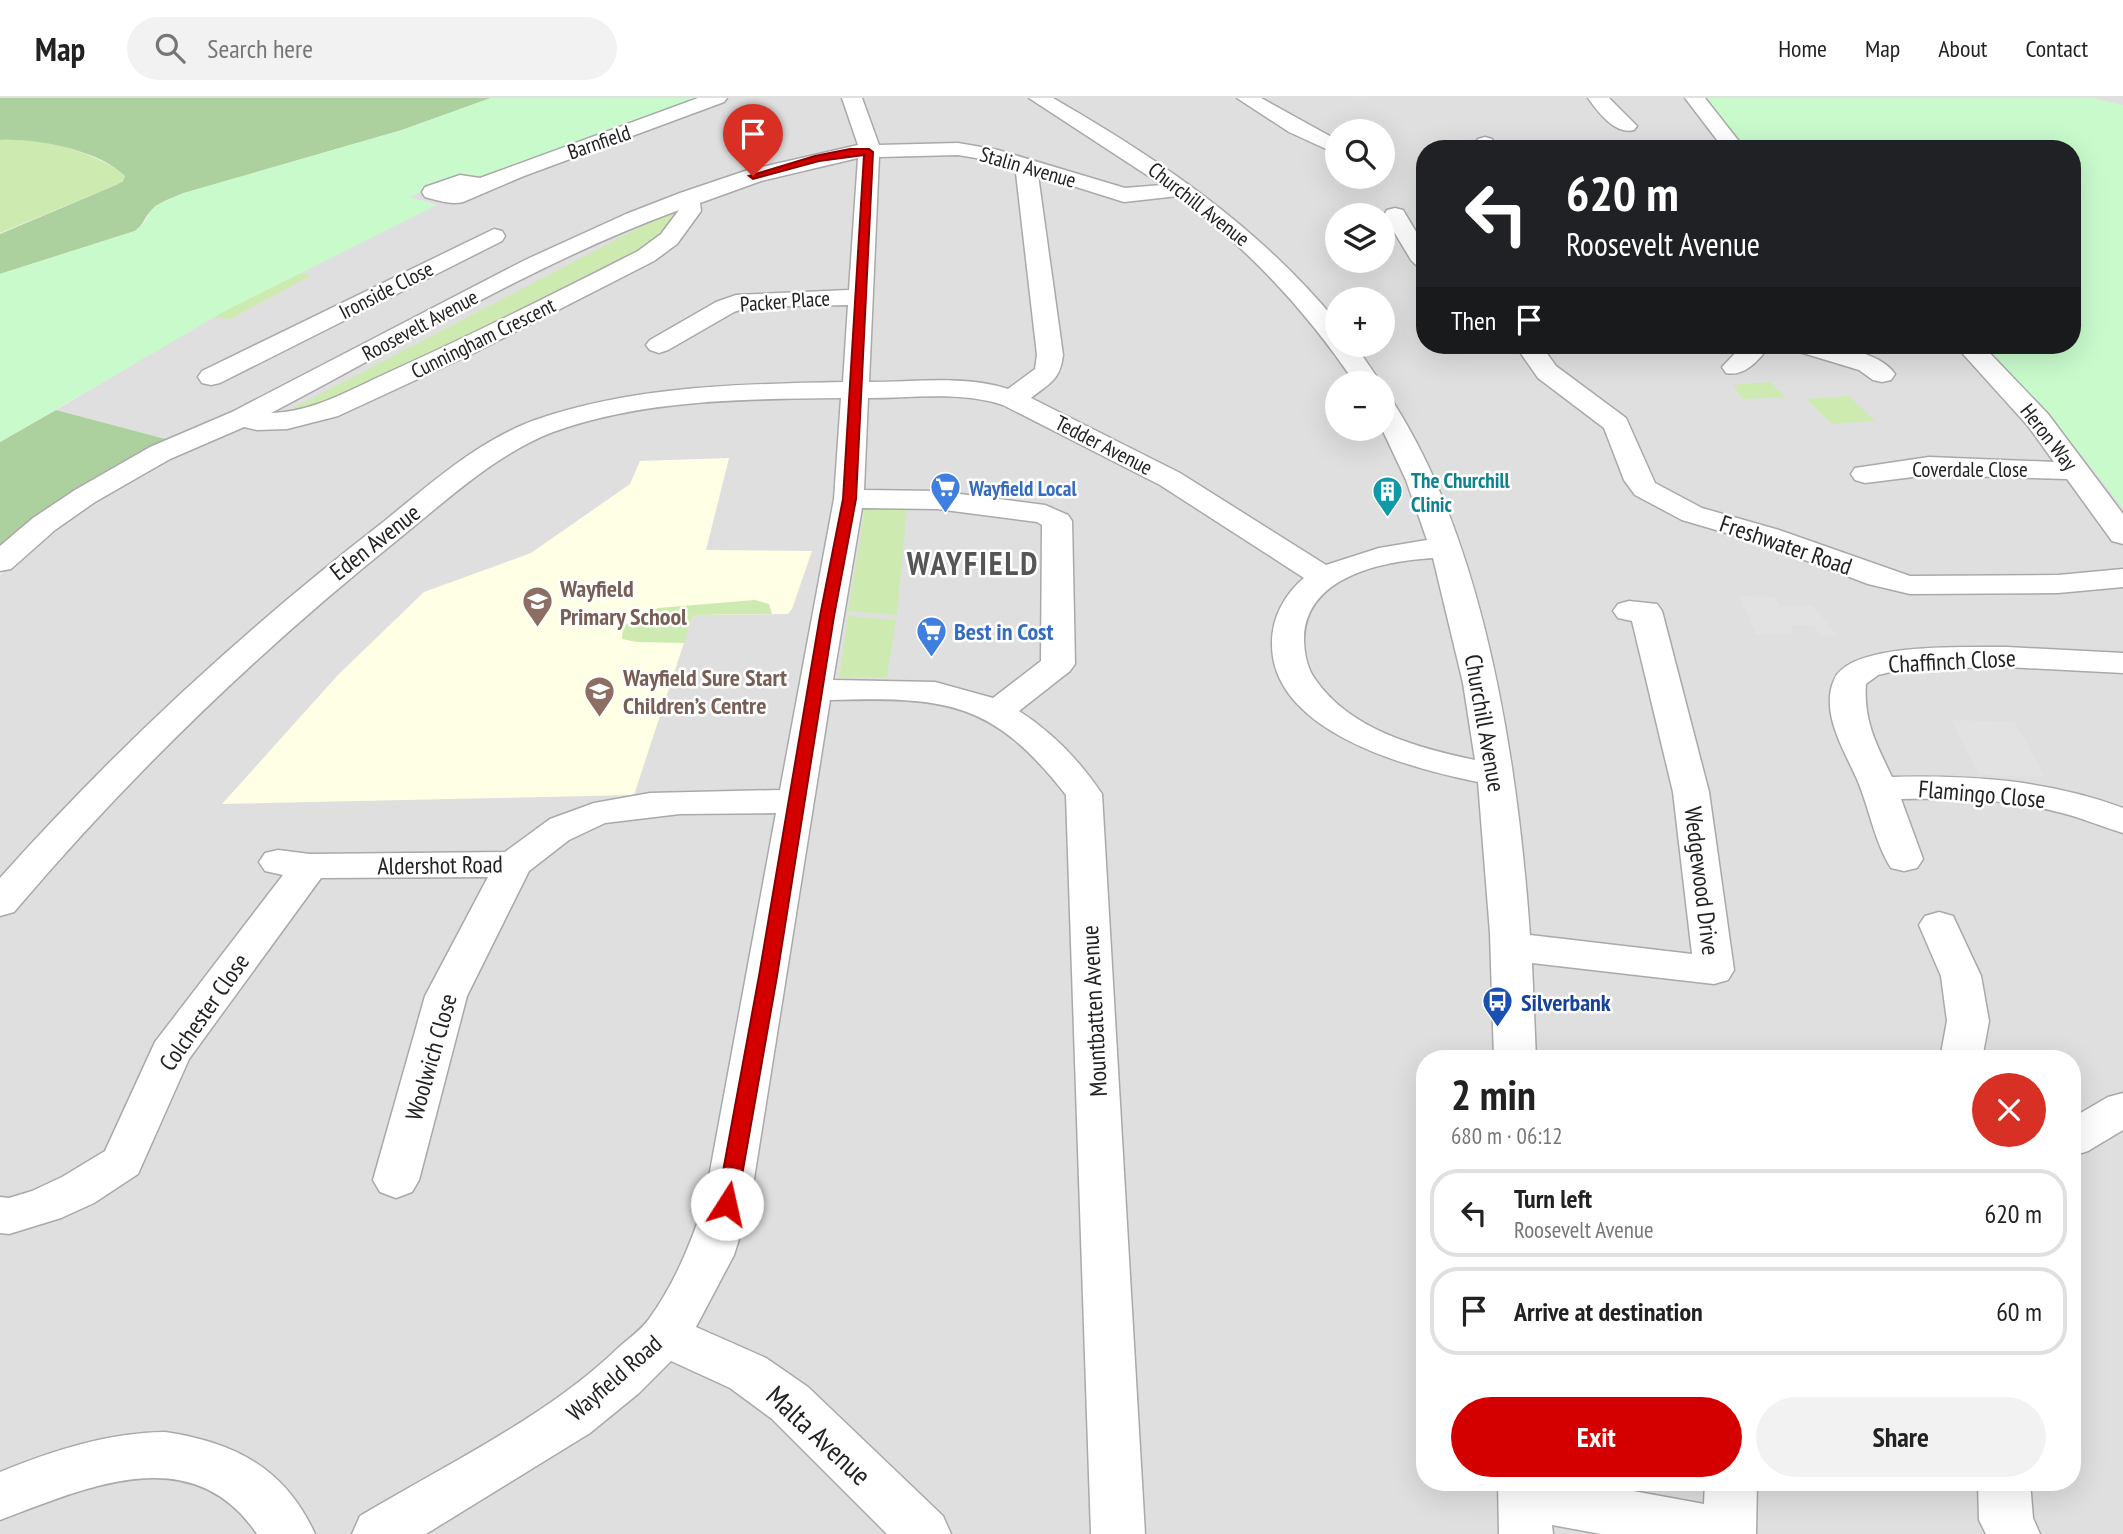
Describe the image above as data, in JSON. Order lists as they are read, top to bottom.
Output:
{
  "streets": {
    "street": [
      "Barnfield",
      "Stalin Avenue",
      "Churchill Avenue",
      "Ironside Close",
      "Packer Place",
      "Roosevelt Avenue",
      "Cunningham Crescent",
      "Heron Way",
      "Tedder Avenue",
      "Coverdale Close",
      "Eden Avenue",
      "Freshwater Road",
      "Chaffinch Close",
      "Flamingo Close",
      "Aldershot Road",
      "Wedgewood Drive",
      "Mountbatten Avenue",
      "Colchester Close",
      "Woolwich Close",
      "Wayfield Road",
      "Malta Avenue"
    ]
  },
  "crossings": [
    ["Stalin Avenue", "Churchill Avenue"],
    ["Stalin Avenue", "Roosevelt Avenue"],
    ["Stalin Avenue", "Wayfield Road"],
    ["Churchill Avenue", "Wedgewood Drive"],
    ["Ironside Close", "Roosevelt Avenue"],
    ["Packer Place", "Wayfield Road"],
    ["Roosevelt Avenue", "Cunningham Crescent"],
    ["Roosevelt Avenue", "Wayfield Road"],
    ["Heron Way", "Coverdale Close"],
    ["Tedder Avenue", "Eden Avenue"],
    ["Tedder Avenue", "Wayfield Road"],
    ["Eden Avenue", "Wayfield Road"],
    ["Chaffinch Close", "Flamingo Close"],
    ["Aldershot Road", "Colchester Close"],
    ["Aldershot Road", "Woolwich Close"],
    ["Aldershot Road", "Wayfield Road"],
    ["Mountbatten Avenue", "Wayfield Road"],
    ["Wayfield Road", "Malta Avenue"]
  ],
  "districts": ["WAYFIELD"],
  "places": {
    "supermarket": ["Wayfield Local", "Best in Cost"],
    "building": ["The Churchill Clinic"],
    "school or university": ["Wayfield Primary School", "Wayfield Sure Start Children’s Centre"],
    "bus stop": ["Silverbank"]
  },
  "page": {
    "header": "Map",
    "search": "Search here",
    "nav": [
      "Home",
      "Map",
      "About",
      "Contact"
    ],
    "map_buttons": ["+", "−"],
    "turn": ["620 m", "Roosevelt Avenue"],
    "then": "Then",
    "heading": ["2 min", "680 m · 06:12"],
    "list": [
      {
        "name": "Turn left",
        "note": "Roosevelt Avenue",
        "value": "620 m"
      },
      {
        "name": "Arrive at destination",
        "value": "60 m"
      }
    ],
    "buttons": ["Exit", "Share"]
  }
}
